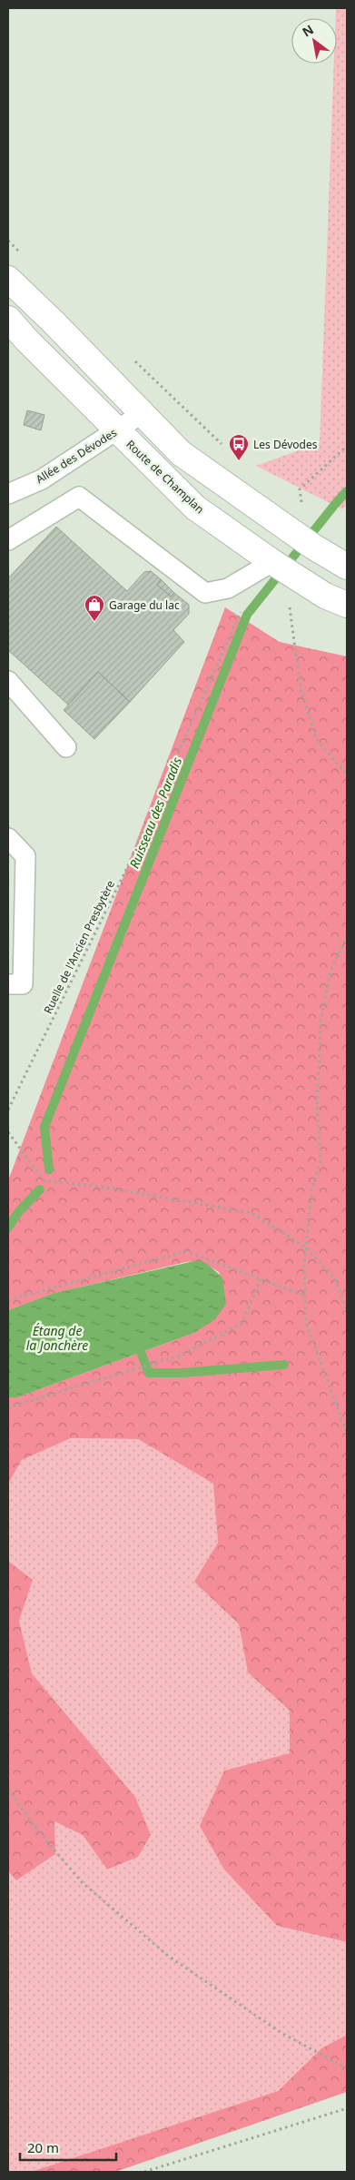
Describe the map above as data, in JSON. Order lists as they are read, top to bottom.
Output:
{
  "streets": {
    "street": ["Route de Champlan"],
    "lane": ["Allée des Dévodes"],
    "path": ["Ruelle de l'Ancien Presbytère"]
  },
  "crossings": [
    ["Allée des Dévodes", "Route de Champlan"]
  ],
  "water": ["Ruisseau des Paradis", "Étang de la Jonchère"],
  "places": {
    "bus stop": ["Les Dévodes"],
    "shop": ["Garage du lac"]
  },
  "scale_bar": "20 m",
  "north": "top left"
}
